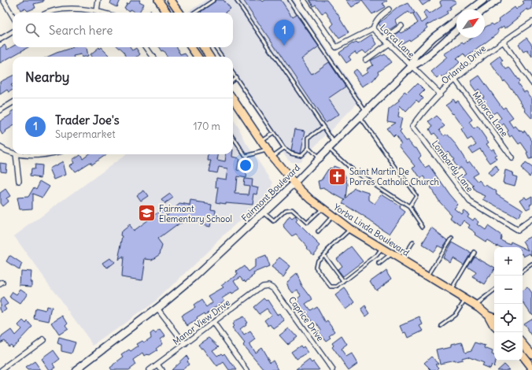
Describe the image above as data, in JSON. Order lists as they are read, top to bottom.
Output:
{
  "streets": {
    "main road": ["Fairmont Boulevard", "Yorba Linda Boulevard"],
    "street": [
      "Lorca Lane",
      "Orlando Drive",
      "Majorca Lane",
      "Lombardy Lane",
      "Caprice Drive",
      "Manor View Drive"
    ]
  },
  "crossings": [
    ["Lorca Lane", "Orlando Drive"],
    ["Lorca Lane", "Fairmont Boulevard"],
    ["Orlando Drive", "Majorca Lane"],
    ["Orlando Drive", "Lombardy Lane"],
    ["Fairmont Boulevard", "Yorba Linda Boulevard"],
    ["Caprice Drive", "Manor View Drive"]
  ],
  "places": {
    "church": ["Saint Martin De Porres Catholic Church"],
    "school or university": ["Fairmont Elementary School"]
  },
  "north": "top right",
  "page": {
    "search": "Search here",
    "pins": "1",
    "heading": "Nearby",
    "list": [
      {
        "mark": "1",
        "name": "Trader Joe's",
        "note": "Supermarket",
        "value": "170 m"
      }
    ],
    "map_buttons": ["+", "−"]
  }
}
